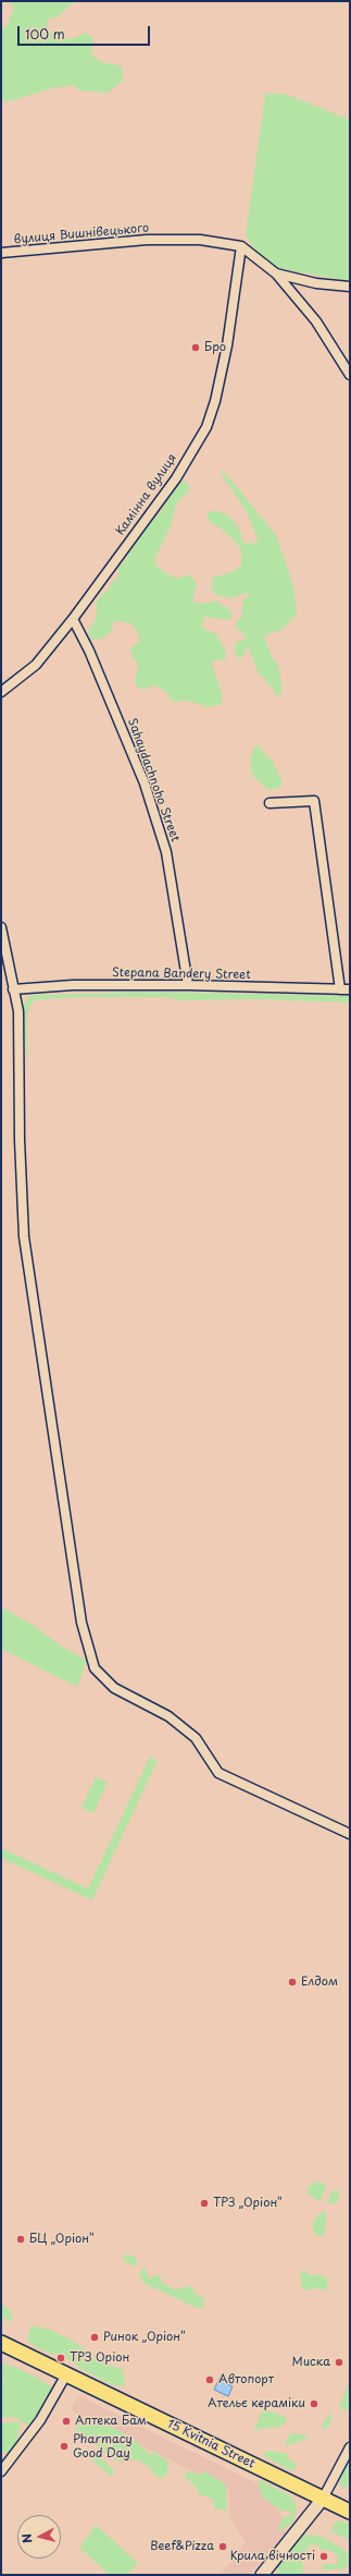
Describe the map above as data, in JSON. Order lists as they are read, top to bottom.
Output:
{
  "streets": {
    "highway": ["15 Kvitnia Street"],
    "street": [
      "вулиця Вишнівецького",
      "Камінна вулиця",
      "Sahaydachnoho Street",
      "Stepana Bandery Street"
    ]
  },
  "crossings": [
    ["вулиця Вишнівецького", "Камінна вулиця"],
    ["Камінна вулиця", "Sahaydachnoho Street"],
    ["Sahaydachnoho Street", "Stepana Bandery Street"]
  ],
  "places": [
    "Бро",
    "Елдом",
    "ТРЗ „Оріон“",
    "БЦ „Оріон“",
    "Ринок „Оріон“",
    "ТРЗ Оріон",
    "Миска",
    "Автопорт",
    "Ательє кераміки",
    "Аптека Бам",
    "Pharmacy Good Day",
    "Beef&Pizza",
    "Крила вічності"
  ],
  "scale_bar": "100 m",
  "north": "left"
}
